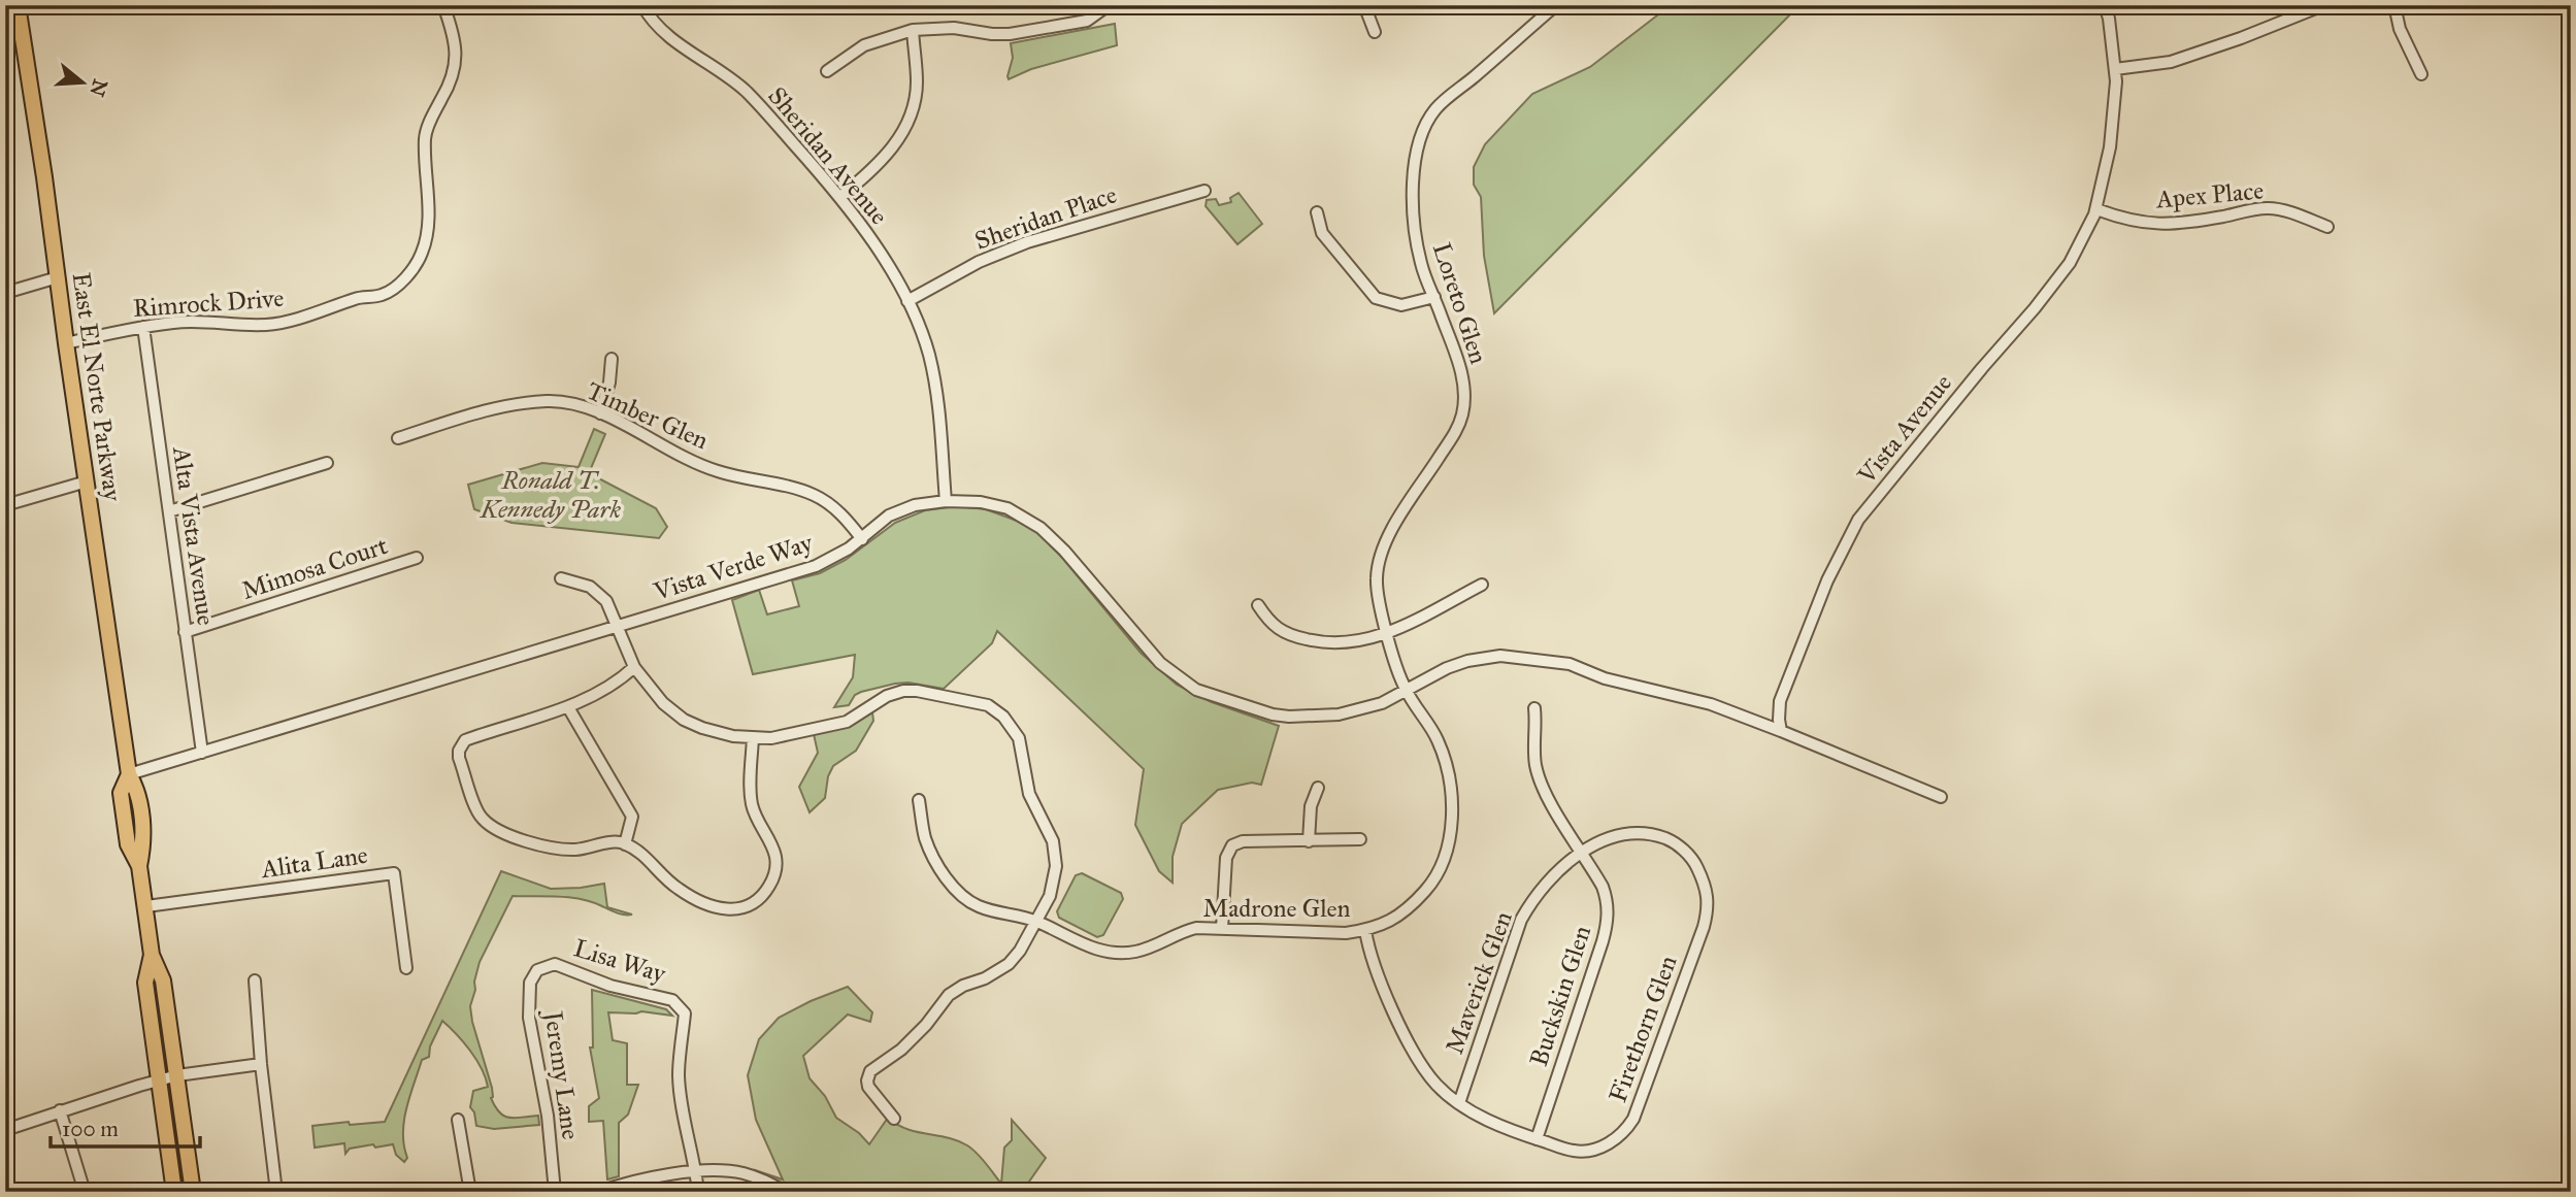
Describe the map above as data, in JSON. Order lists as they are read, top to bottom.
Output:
{
  "streets": {
    "main road": ["East El Norte Parkway"],
    "street": [
      "Sheridan Avenue",
      "Apex Place",
      "Sheridan Place",
      "Rimrock Drive",
      "Loreto Glen",
      "Timber Glen",
      "Vista Avenue",
      "Alta Vista Avenue",
      "Vista Verde Way",
      "Mimosa Court",
      "Alita Lane",
      "Madrone Glen",
      "Lisa Way",
      "Maverick Glen",
      "Buckskin Glen",
      "Firethorn Glen",
      "Jeremy Lane"
    ]
  },
  "crossings": [
    ["Sheridan Avenue", "Sheridan Place"],
    ["Sheridan Avenue", "Vista Verde Way"],
    ["Apex Place", "Vista Avenue"],
    ["Rimrock Drive", "East El Norte Parkway"],
    ["Rimrock Drive", "Alta Vista Avenue"],
    ["Loreto Glen", "Vista Verde Way"],
    ["Loreto Glen", "Madrone Glen"],
    ["East El Norte Parkway", "Vista Verde Way"],
    ["East El Norte Parkway", "Alita Lane"],
    ["Timber Glen", "Vista Verde Way"],
    ["Vista Avenue", "Vista Verde Way"],
    ["Alta Vista Avenue", "Vista Verde Way"],
    ["Alta Vista Avenue", "Mimosa Court"],
    ["Vista Verde Way", "Madrone Glen"],
    ["Madrone Glen", "Firethorn Glen"],
    ["Lisa Way", "Jeremy Lane"],
    ["Maverick Glen", "Buckskin Glen"],
    ["Maverick Glen", "Firethorn Glen"],
    ["Buckskin Glen", "Firethorn Glen"]
  ],
  "parks": ["Ronald T. Kennedy Park"],
  "scale_bar": "100 m",
  "north": "right"
}
